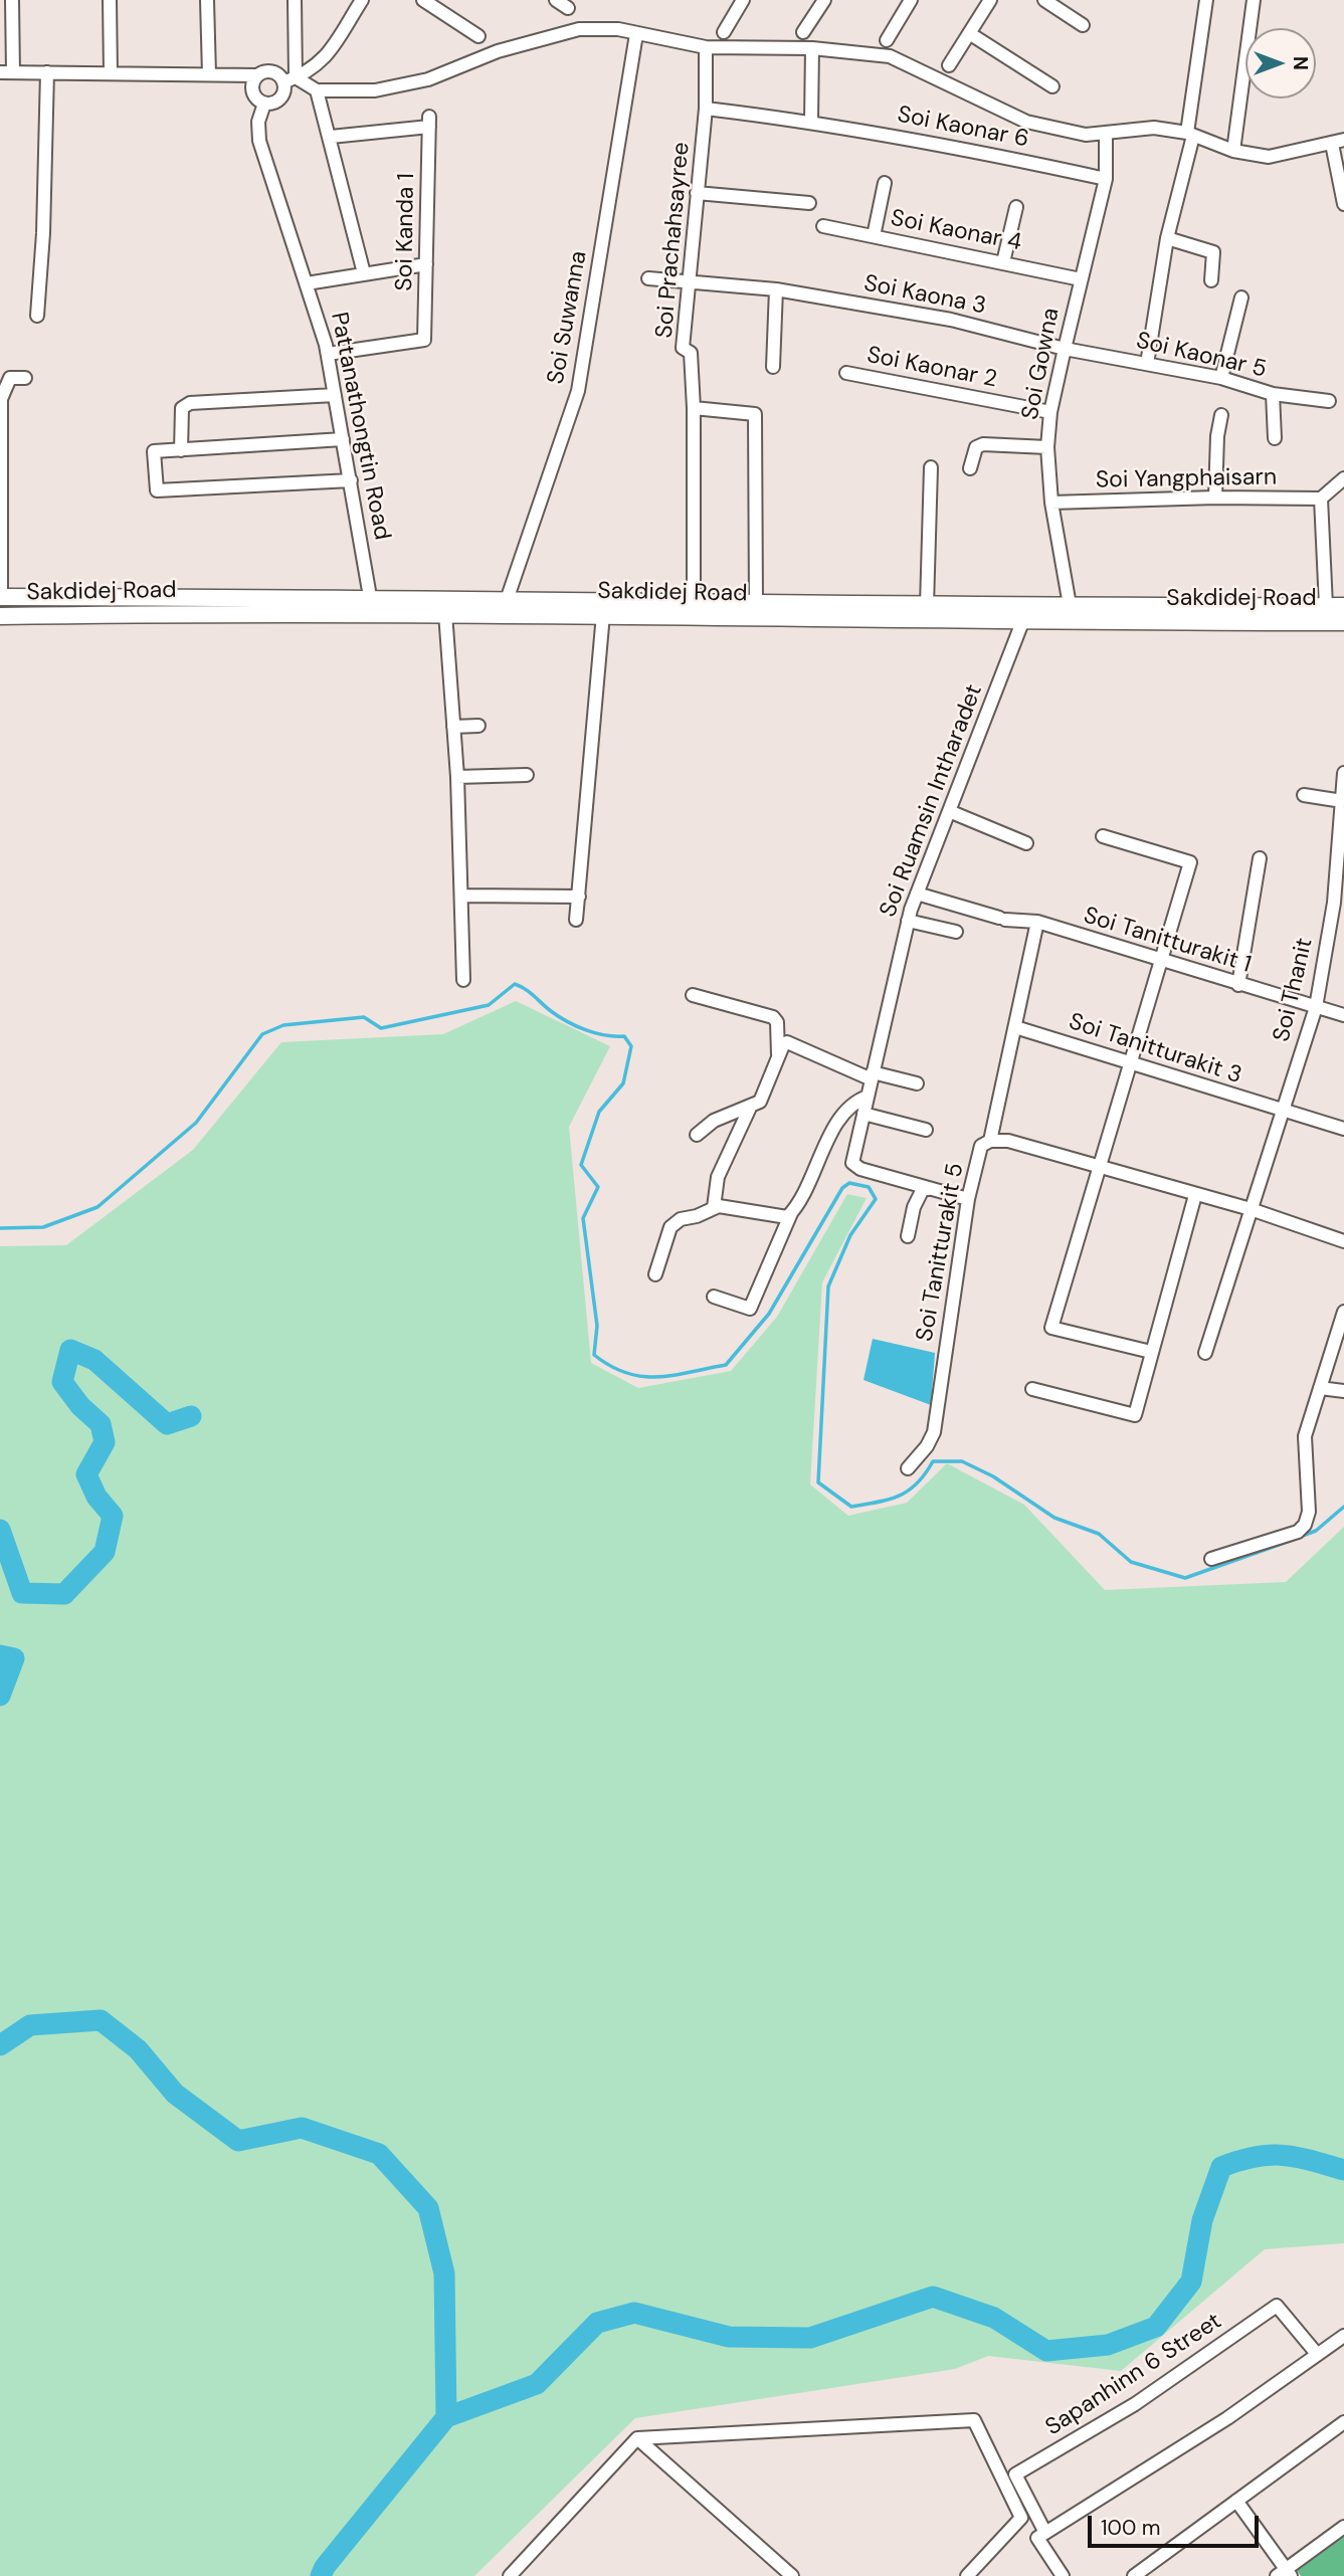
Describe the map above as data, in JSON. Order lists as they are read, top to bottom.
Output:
{
  "streets": {
    "main road": ["Sakdidej Road"],
    "street": [
      "Soi Kaonar 6",
      "Soi Kaonar 4",
      "Soi Kanda 1",
      "Soi Prachahsayree",
      "Soi Kaona 3",
      "Soi Suwanna",
      "Soi Kaonar 5",
      "Soi Gowna",
      "Soi Kaonar 2",
      "Pattanathongtin Road",
      "Soi Yangphaisarn",
      "Soi Ruamsin Intharadet",
      "Soi Tanitturakit 1",
      "Soi Thanit",
      "Soi Tanitturakit 3",
      "Soi Tanitturakit 5",
      "Sapanhinn 6 Street"
    ]
  },
  "crossings": [
    ["Soi Kaonar 6", "Soi Prachahsayree"],
    ["Soi Kaonar 6", "Soi Gowna"],
    ["Soi Kaonar 4", "Soi Gowna"],
    ["Soi Kanda 1", "Pattanathongtin Road"],
    ["Soi Prachahsayree", "Soi Kaona 3"],
    ["Soi Prachahsayree", "Sakdidej Road"],
    ["Soi Kaona 3", "Soi Kaonar 5"],
    ["Soi Kaona 3", "Soi Gowna"],
    ["Soi Suwanna", "Sakdidej Road"],
    ["Soi Kaonar 5", "Soi Gowna"],
    ["Soi Gowna", "Soi Kaonar 2"],
    ["Soi Gowna", "Soi Yangphaisarn"],
    ["Soi Gowna", "Sakdidej Road"],
    ["Pattanathongtin Road", "Sakdidej Road"],
    ["Sakdidej Road", "Soi Ruamsin Intharadet"],
    ["Soi Ruamsin Intharadet", "Soi Tanitturakit 1"],
    ["Soi Tanitturakit 1", "Soi Thanit"],
    ["Soi Thanit", "Soi Tanitturakit 3"],
    ["Soi Thanit", "Soi Tanitturakit 5"]
  ],
  "scale_bar": "100 m",
  "north": "right"
}
